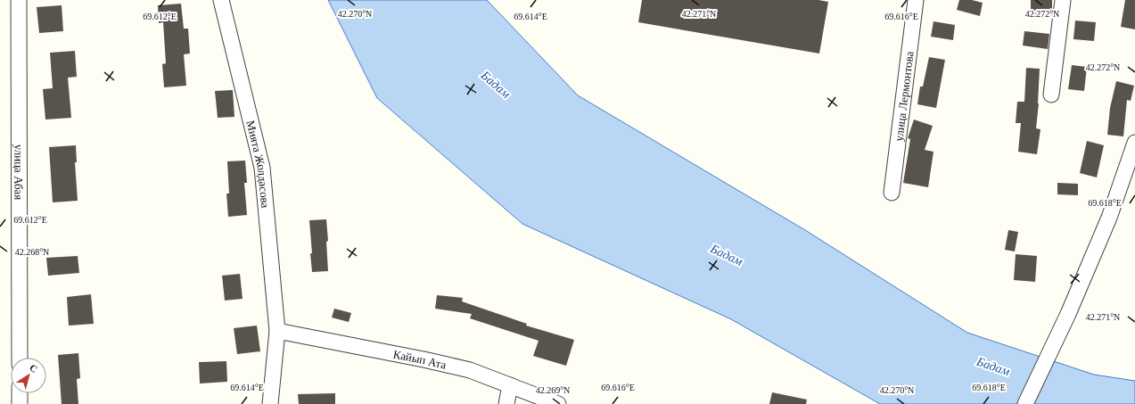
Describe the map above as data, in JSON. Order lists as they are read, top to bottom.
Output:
{
  "streets": {
    "street": [
      "улица Лермонтова",
      "Мията Жолдасова",
      "улица Абая",
      "Кайып Ата"
    ]
  },
  "crossings": [
    ["Мията Жолдасова", "Кайып Ата"]
  ],
  "water": ["Бадам"],
  "north": "top right",
  "coordinates": [
    "42.270°N",
    "42.271°N",
    "42.272°N",
    "69.612°E",
    "69.614°E",
    "69.616°E",
    "69.618°E",
    "42.268°N",
    "42.269°N"
  ]
}
